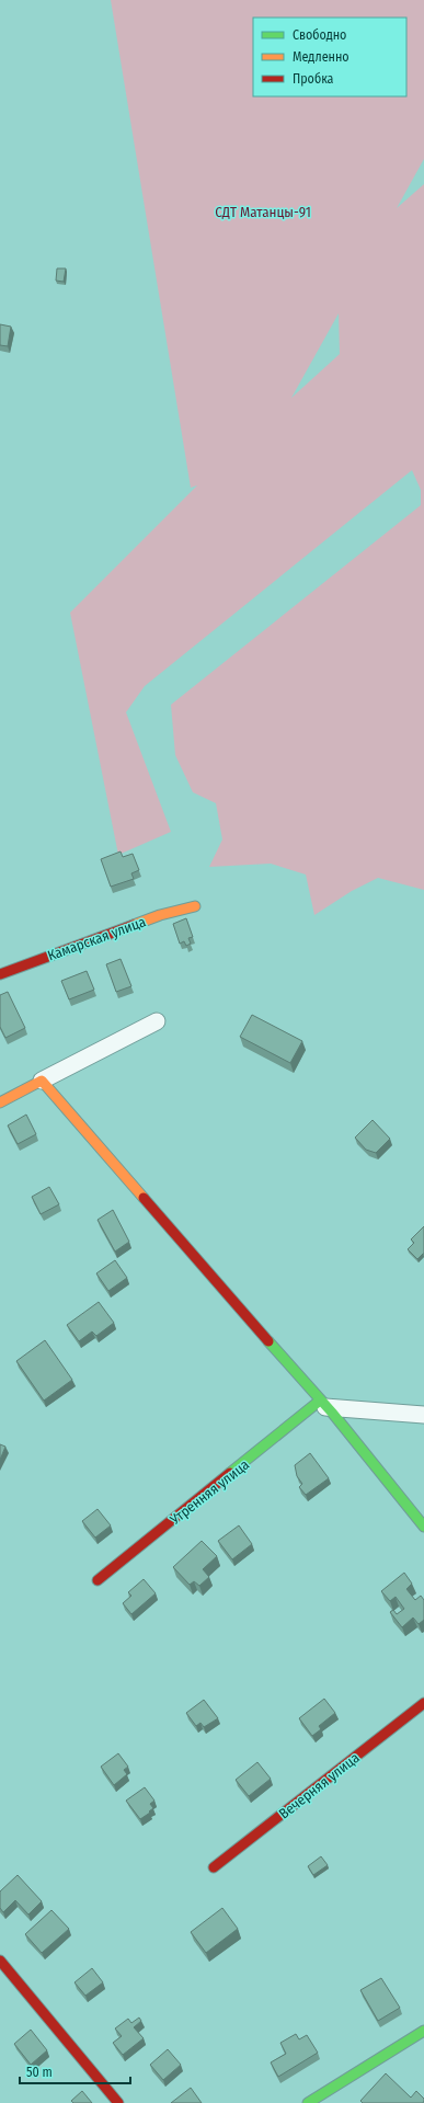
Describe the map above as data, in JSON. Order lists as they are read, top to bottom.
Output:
{
  "streets": {
    "street": ["Камарская улица", "Утренняя улица", "Вечерняя улица"]
  },
  "parks": ["СДТ Матанцы-91"],
  "legend": ["Свободно", "Медленно", "Пробка"],
  "scale_bar": "50 m"
}
